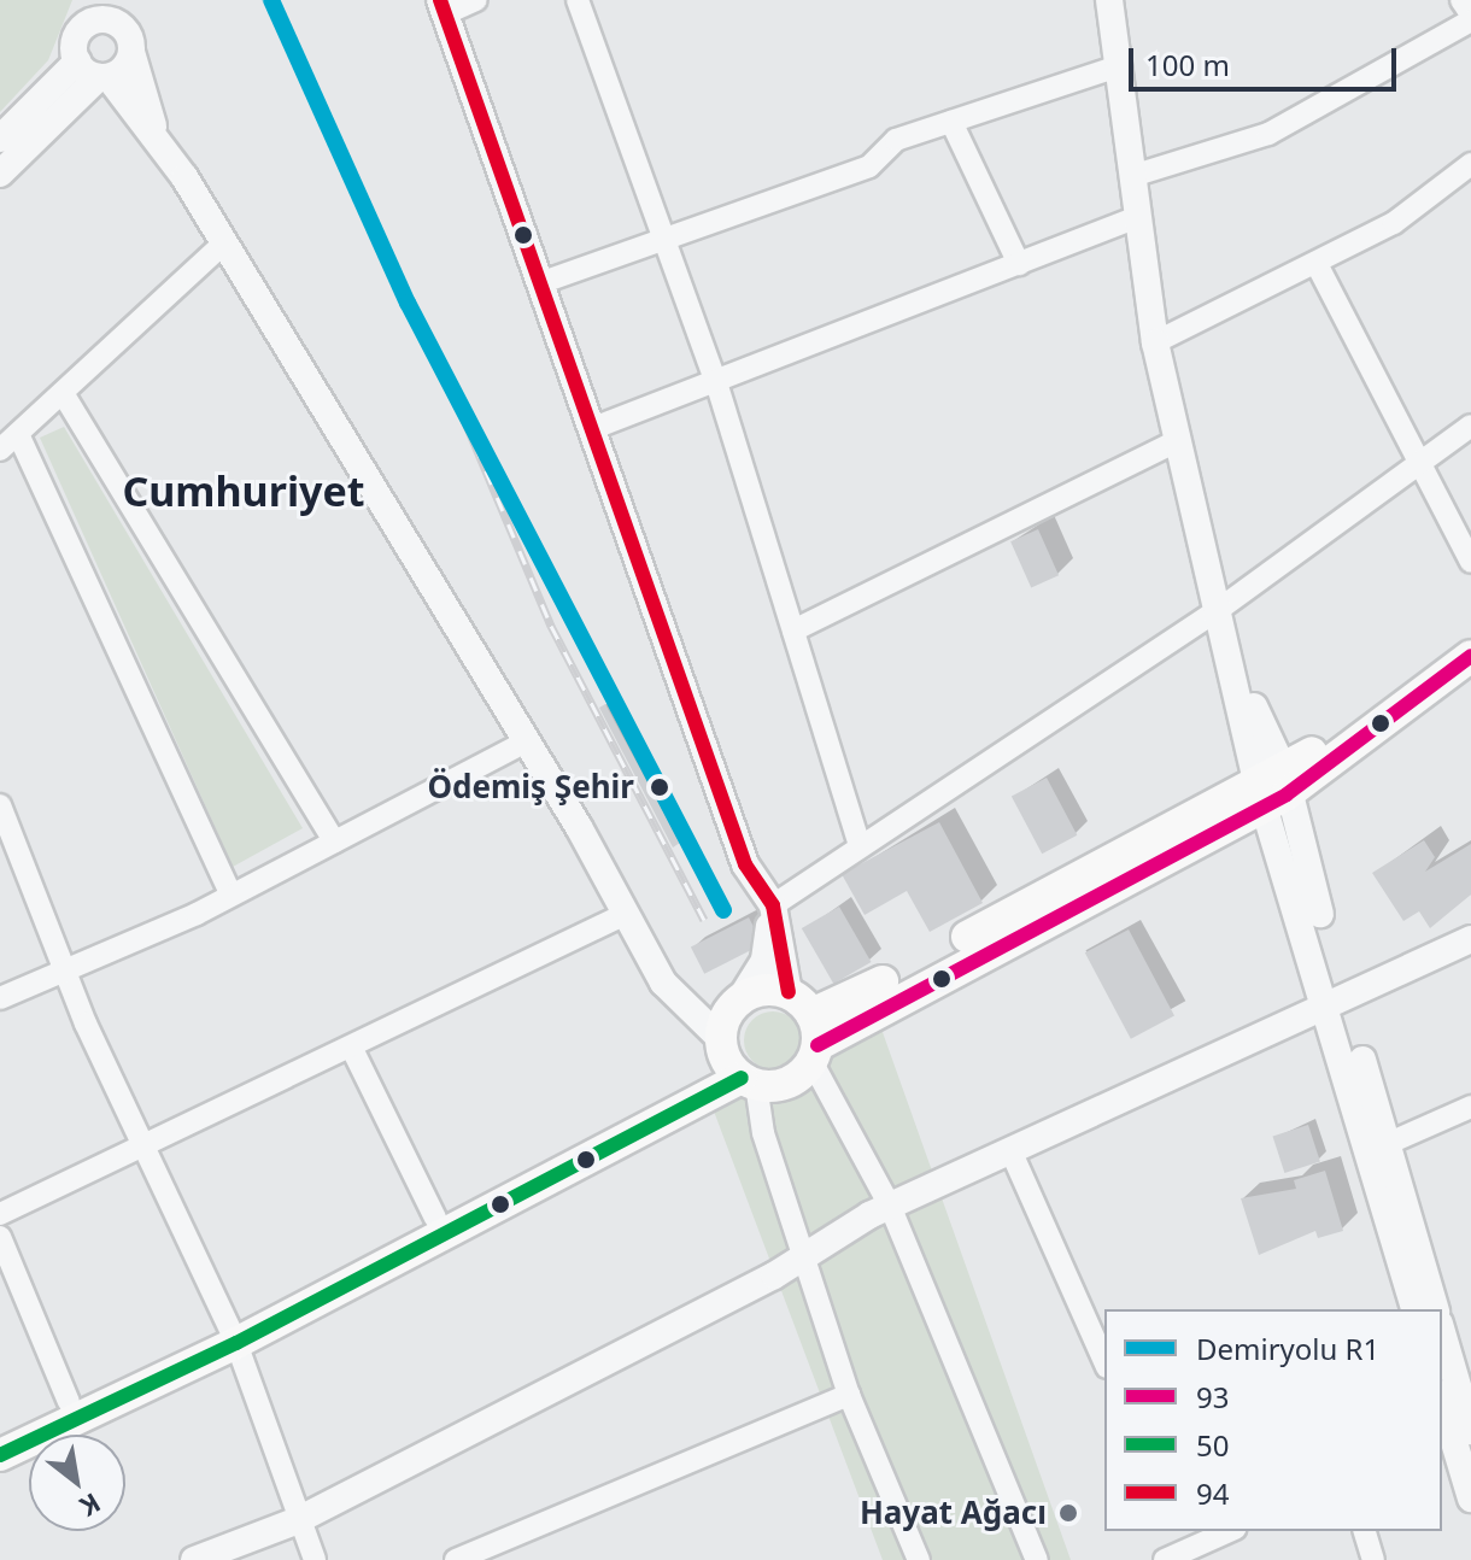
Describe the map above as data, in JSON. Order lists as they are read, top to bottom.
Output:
{
  "districts": ["Cumhuriyet"],
  "places": ["Ödemiş Şehir", "Hayat Ağacı"],
  "lines": [
    "rail line R1",
    "transit line 94",
    "transit line 93",
    "transit line 50"
  ],
  "legend": [
    "Demiryolu R1",
    "93",
    "50",
    "94"
  ],
  "scale_bar": "100 m",
  "north": "bottom right"
}
